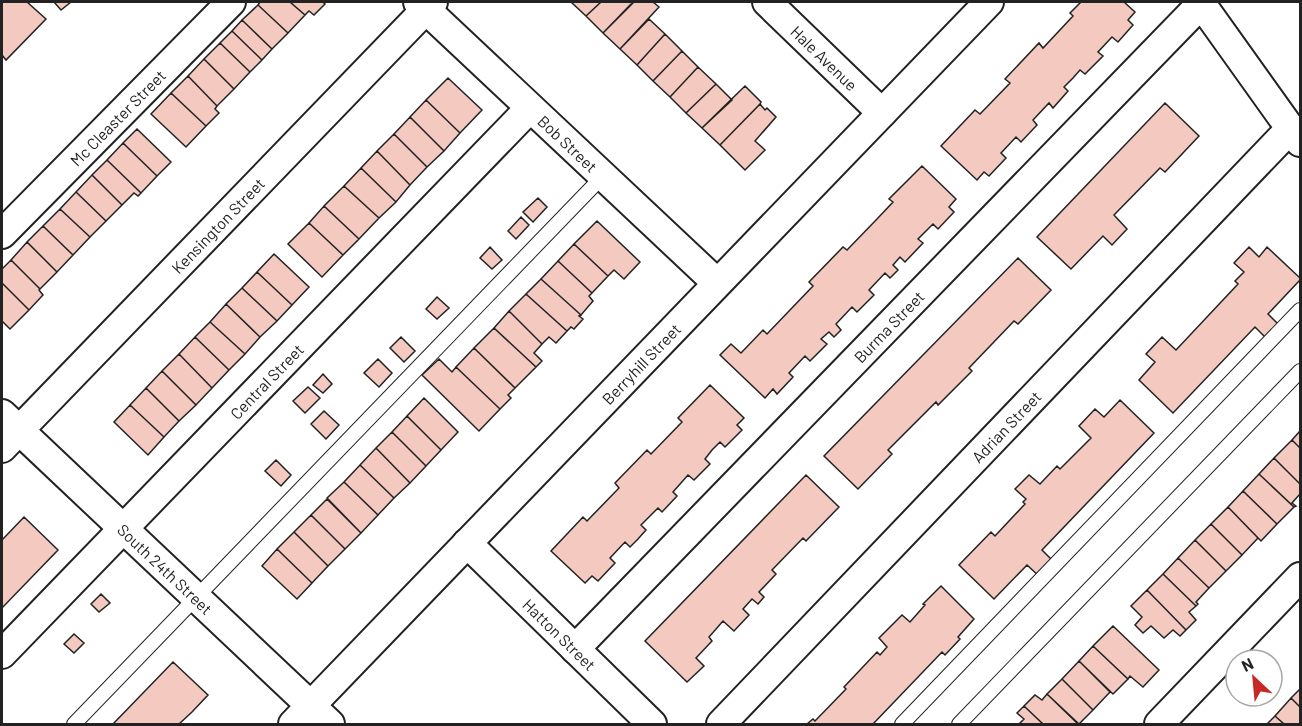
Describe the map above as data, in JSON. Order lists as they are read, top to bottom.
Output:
{
  "streets": {
    "street": [
      "Hale Avenue",
      "Mc Cleaster Street",
      "Bob Street",
      "Kensington Street",
      "Burma Street",
      "Berryhill Street",
      "Central Street",
      "Adrian Street",
      "South 24th Street",
      "Hatton Street"
    ]
  },
  "crossings": [
    ["Hale Avenue", "Berryhill Street"],
    ["Bob Street", "Kensington Street"],
    ["Bob Street", "Berryhill Street"],
    ["Bob Street", "Central Street"],
    ["Kensington Street", "South 24th Street"],
    ["Burma Street", "Hatton Street"],
    ["Berryhill Street", "South 24th Street"],
    ["Berryhill Street", "Hatton Street"],
    ["Central Street", "South 24th Street"]
  ],
  "north": "top left"
}
